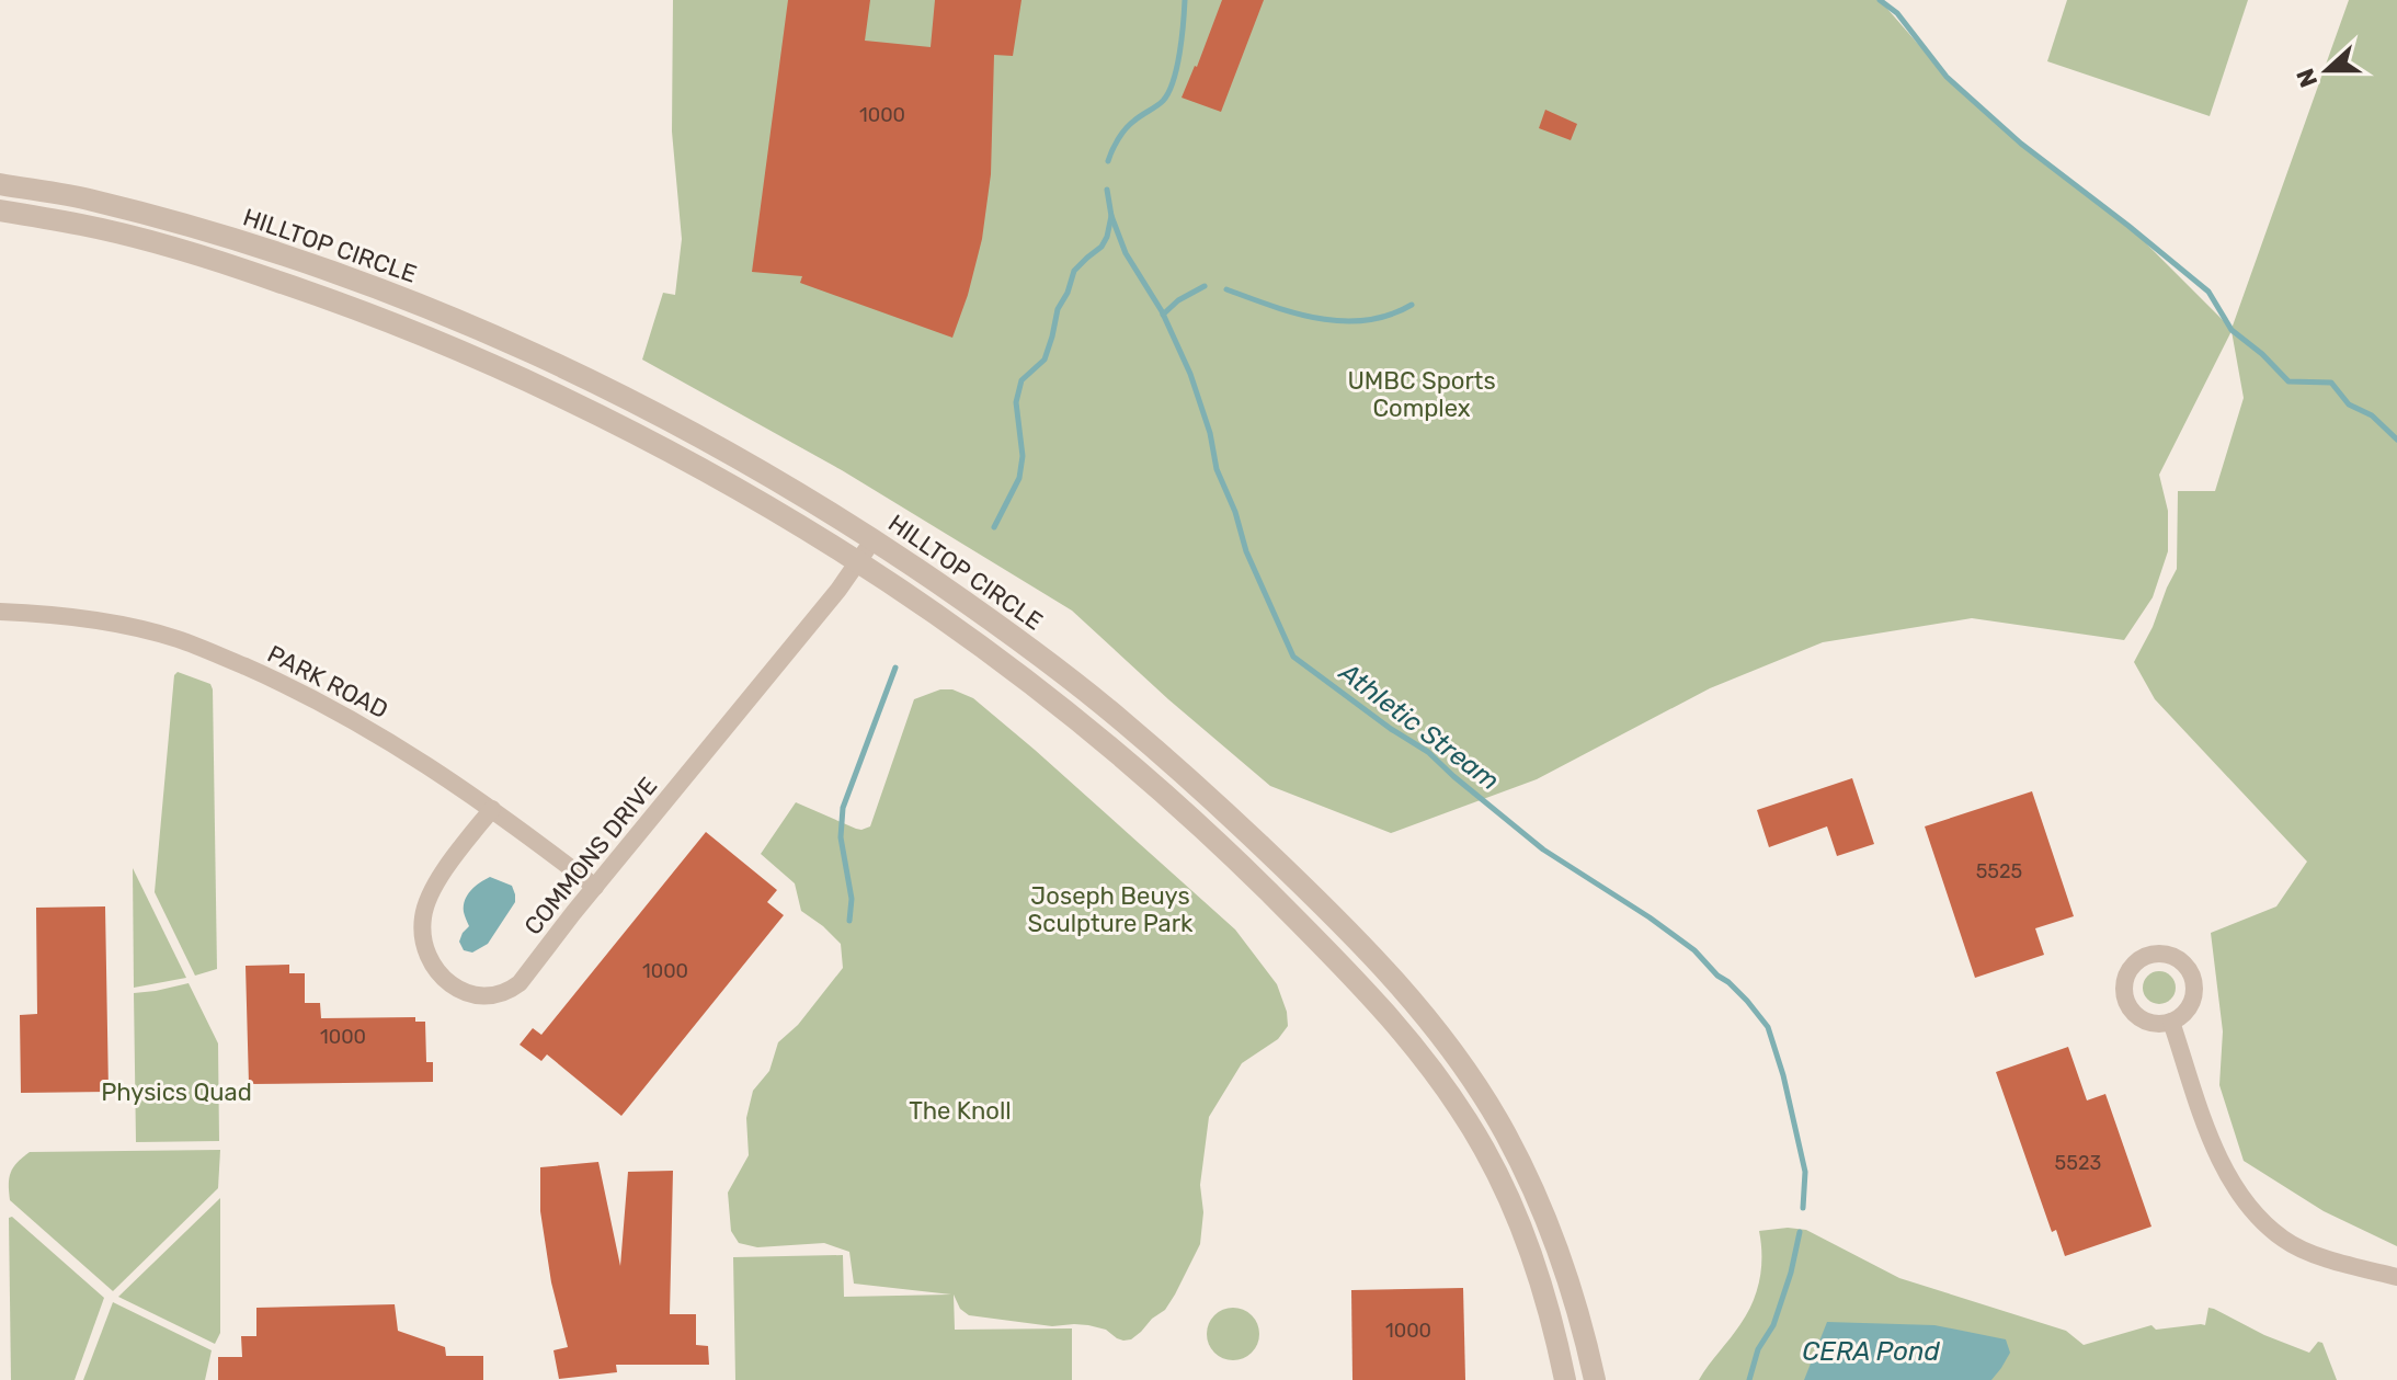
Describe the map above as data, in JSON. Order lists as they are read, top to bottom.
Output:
{
  "streets": {
    "street": ["HILLTOP CIRCLE", "PARK ROAD", "COMMONS DRIVE"]
  },
  "crossings": [
    ["HILLTOP CIRCLE", "COMMONS DRIVE"],
    ["PARK ROAD", "COMMONS DRIVE"]
  ],
  "water": ["Athletic Stream", "CERA Pond"],
  "parks": [
    "UMBC Sports Complex",
    "Joseph Beuys Sculpture Park",
    "Physics Quad",
    "The Knoll"
  ],
  "house_numbers": [
    "1000",
    "5525",
    "1000",
    "1000",
    "5523",
    "1000"
  ],
  "north": "left"
}
